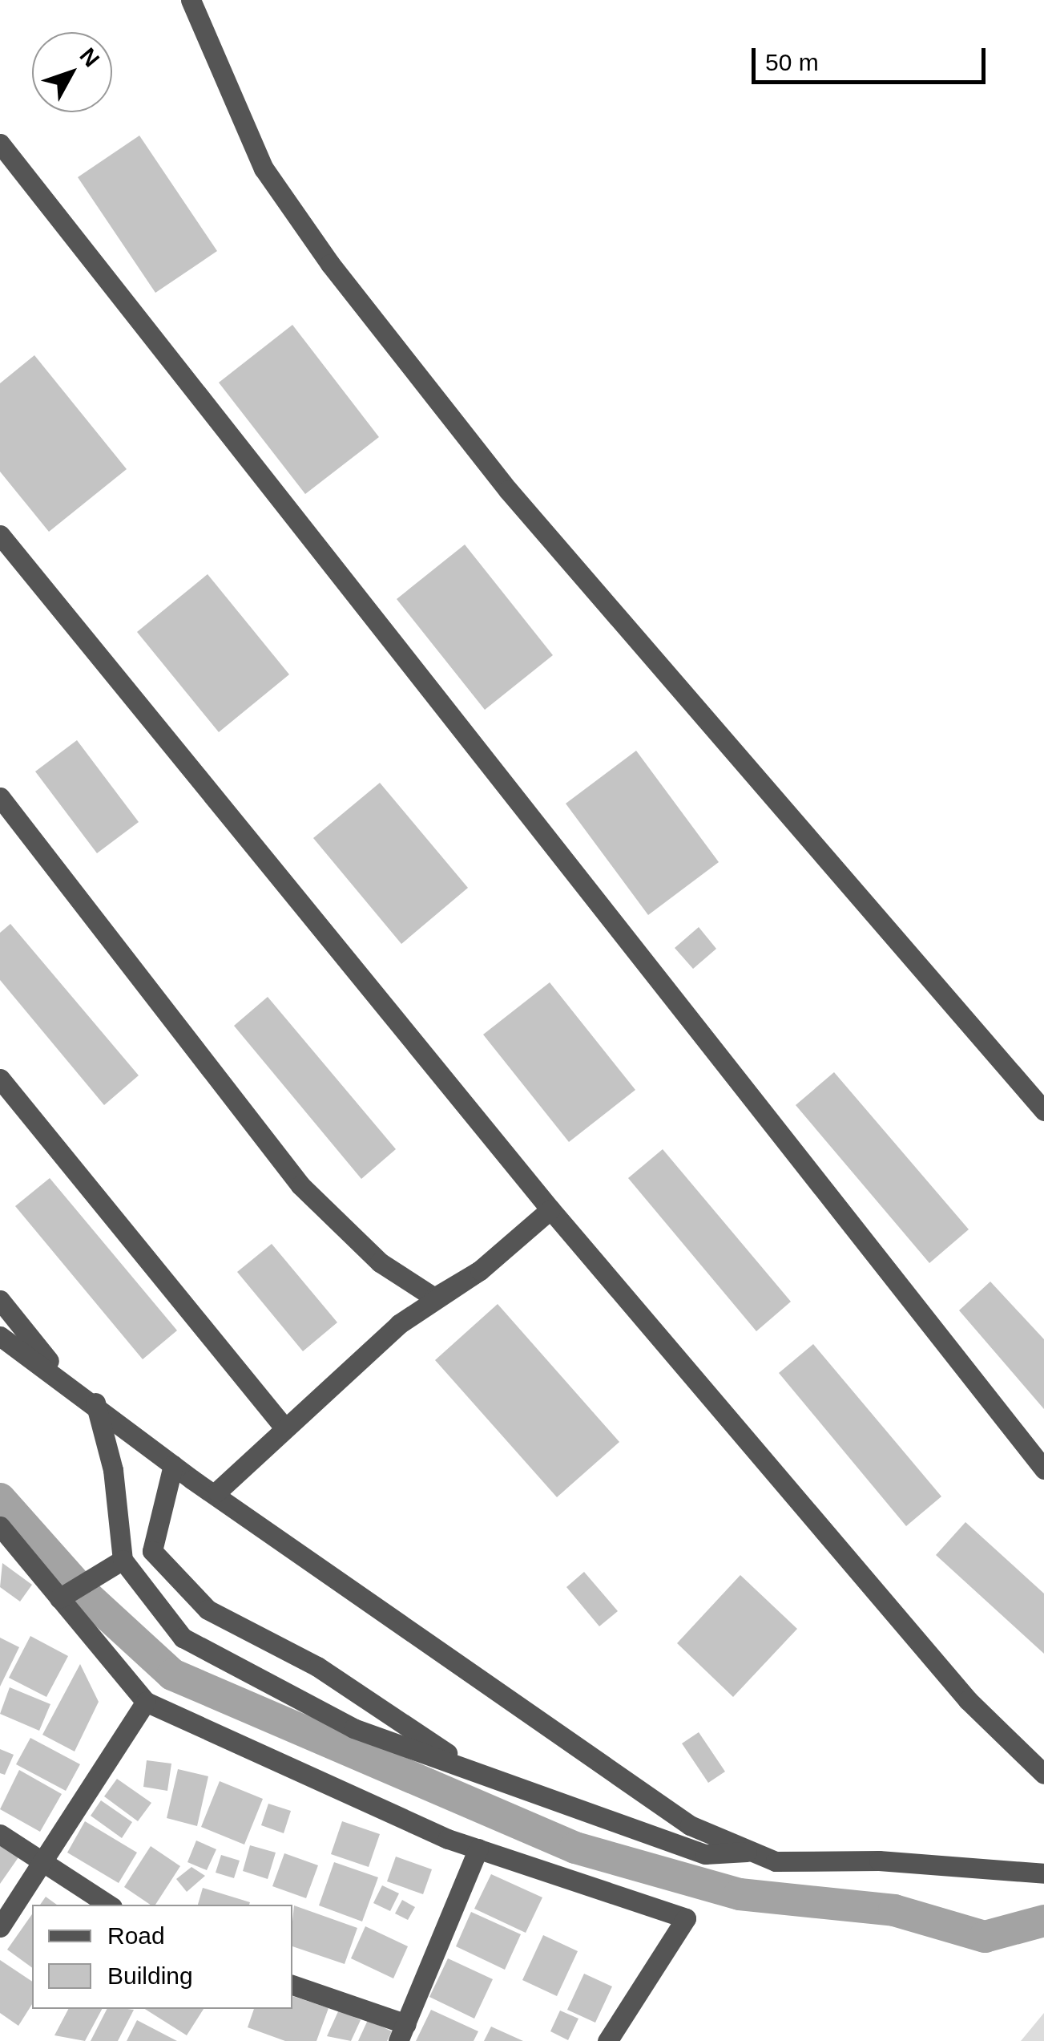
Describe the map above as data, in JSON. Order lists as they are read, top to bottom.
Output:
{
  "legend": ["Road", "Building"],
  "scale_bar": "50 m",
  "north": "top right"
}
